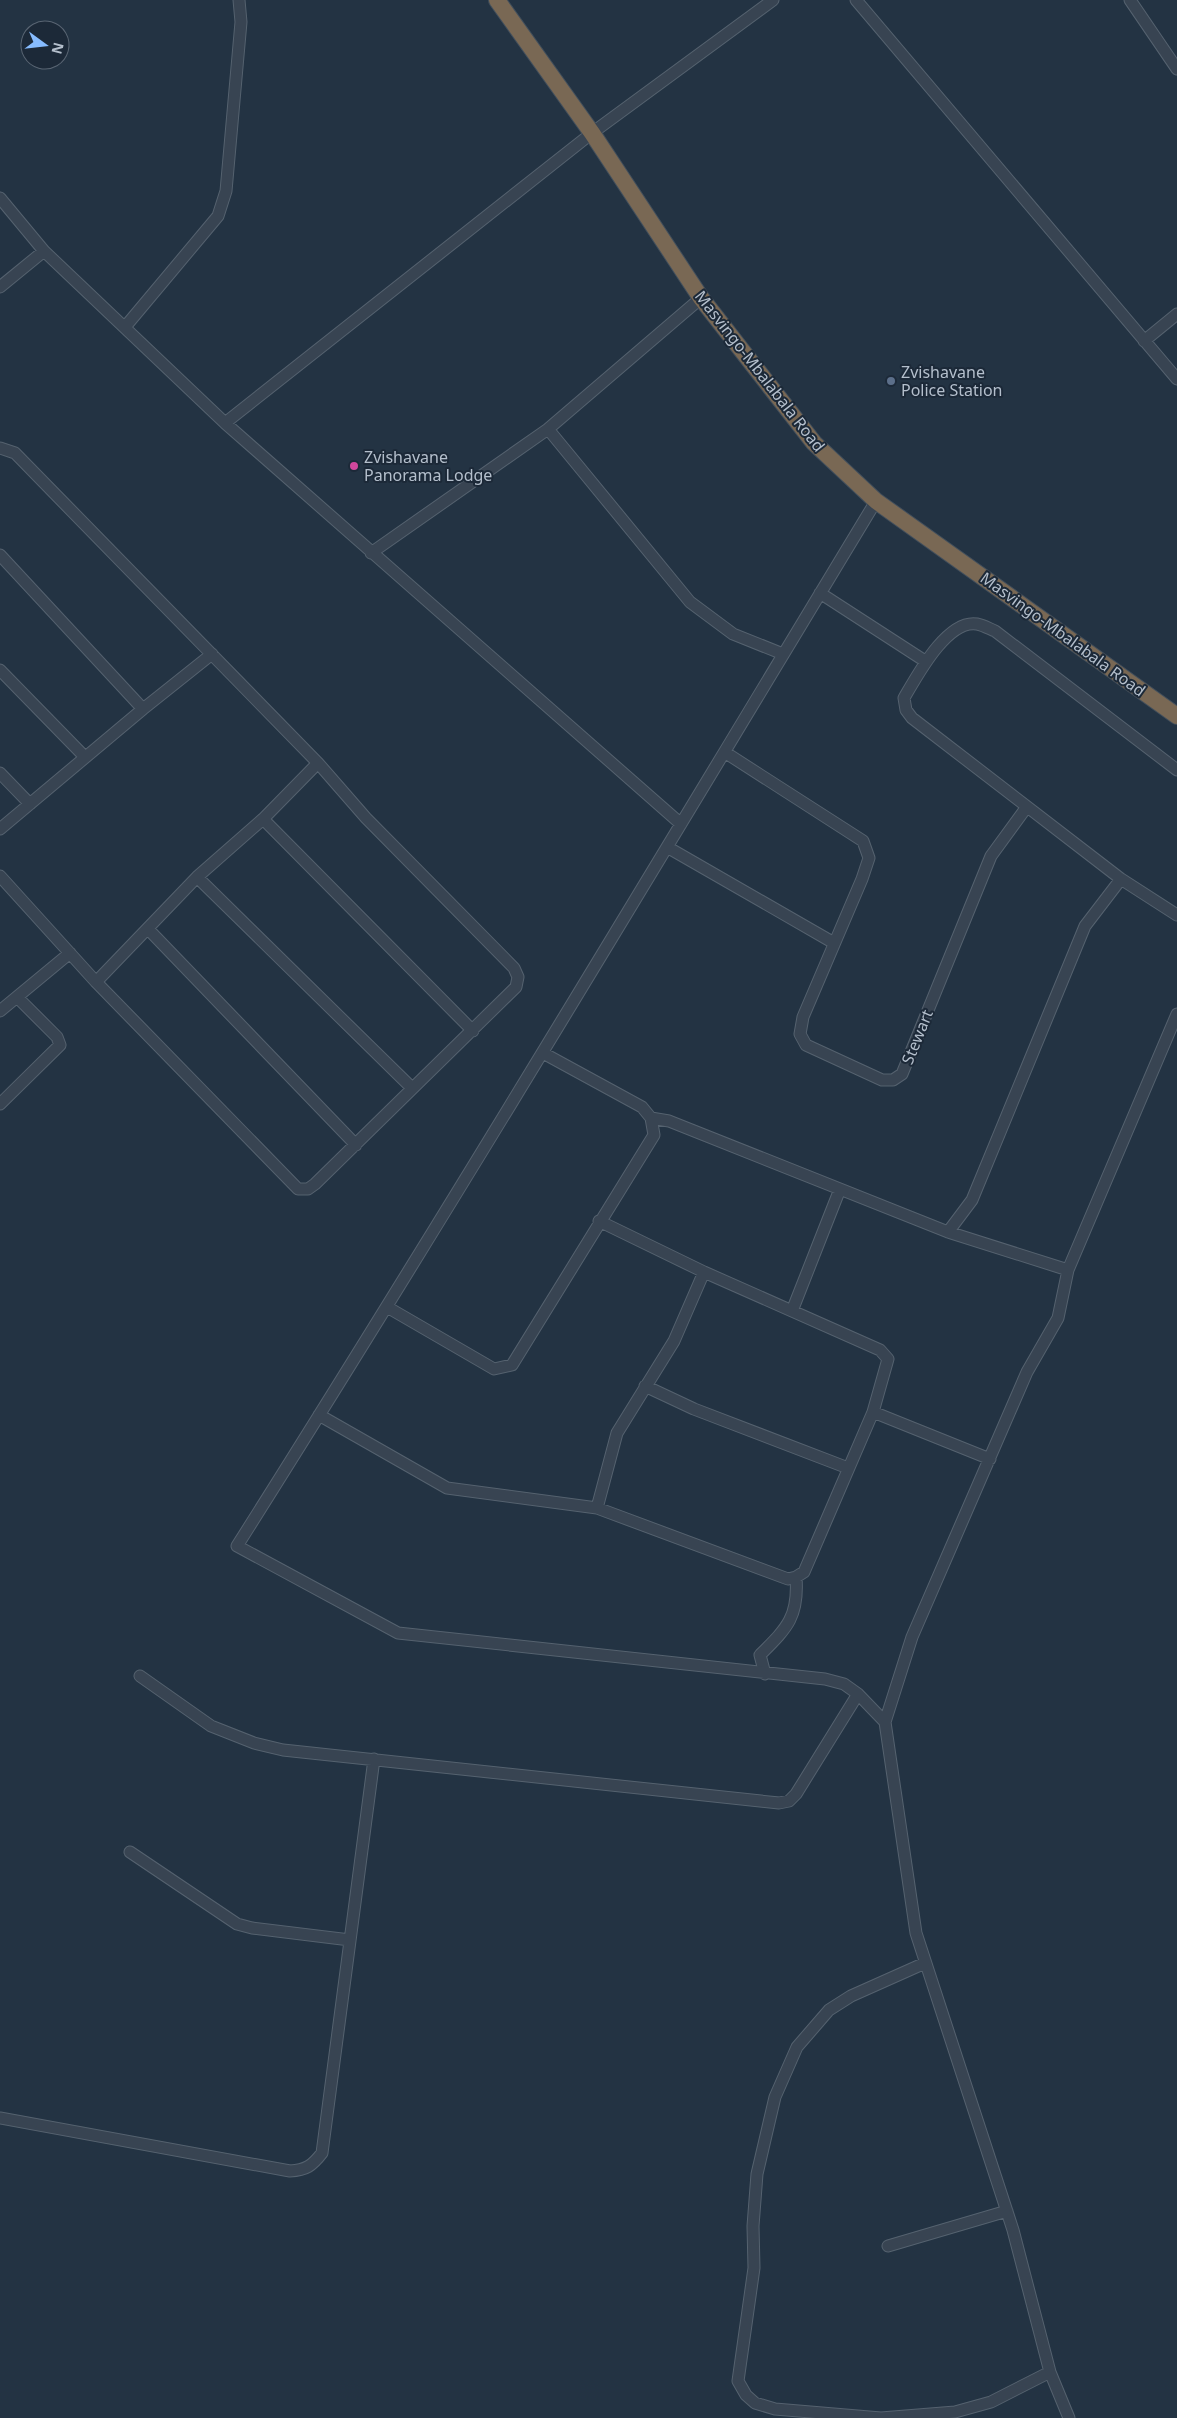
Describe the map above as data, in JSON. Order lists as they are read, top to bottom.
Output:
{
  "streets": {
    "highway": ["Masvingo-Mbalabala Road"],
    "street": ["Stewart"]
  },
  "places": ["Zvishavane Police Station", "Zvishavane Panorama Lodge"],
  "north": "right"
}
